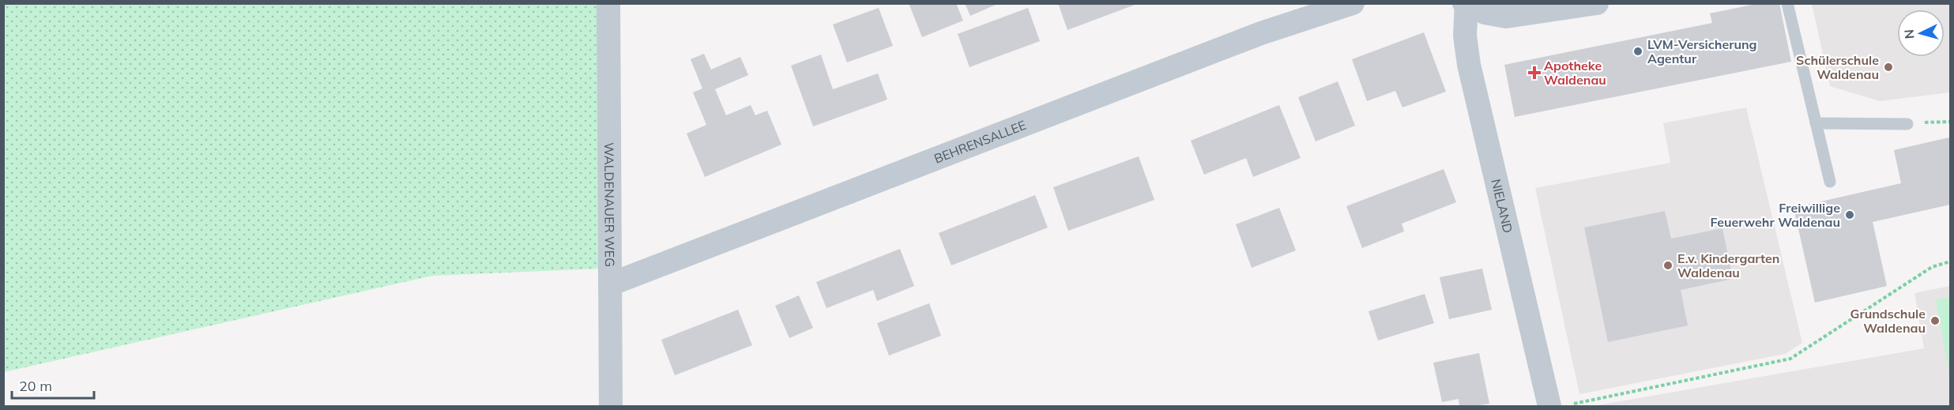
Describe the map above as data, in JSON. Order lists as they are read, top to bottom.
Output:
{
  "streets": {
    "street": ["BEHRENSALLEE", "WALDENAUER WEG", "NIELAND"]
  },
  "crossings": [
    ["BEHRENSALLEE", "WALDENAUER WEG"]
  ],
  "places": {
    "other": [
      "LVM-Versicherung Agentur",
      "Schülerschule Waldenau",
      "Freiwillige Feuerwehr Waldenau",
      "E.v. Kindergarten Waldenau",
      "Grundschule Waldenau"
    ],
    "health": ["Apotheke Waldenau"]
  },
  "scale_bar": "20 m",
  "north": "left"
}
